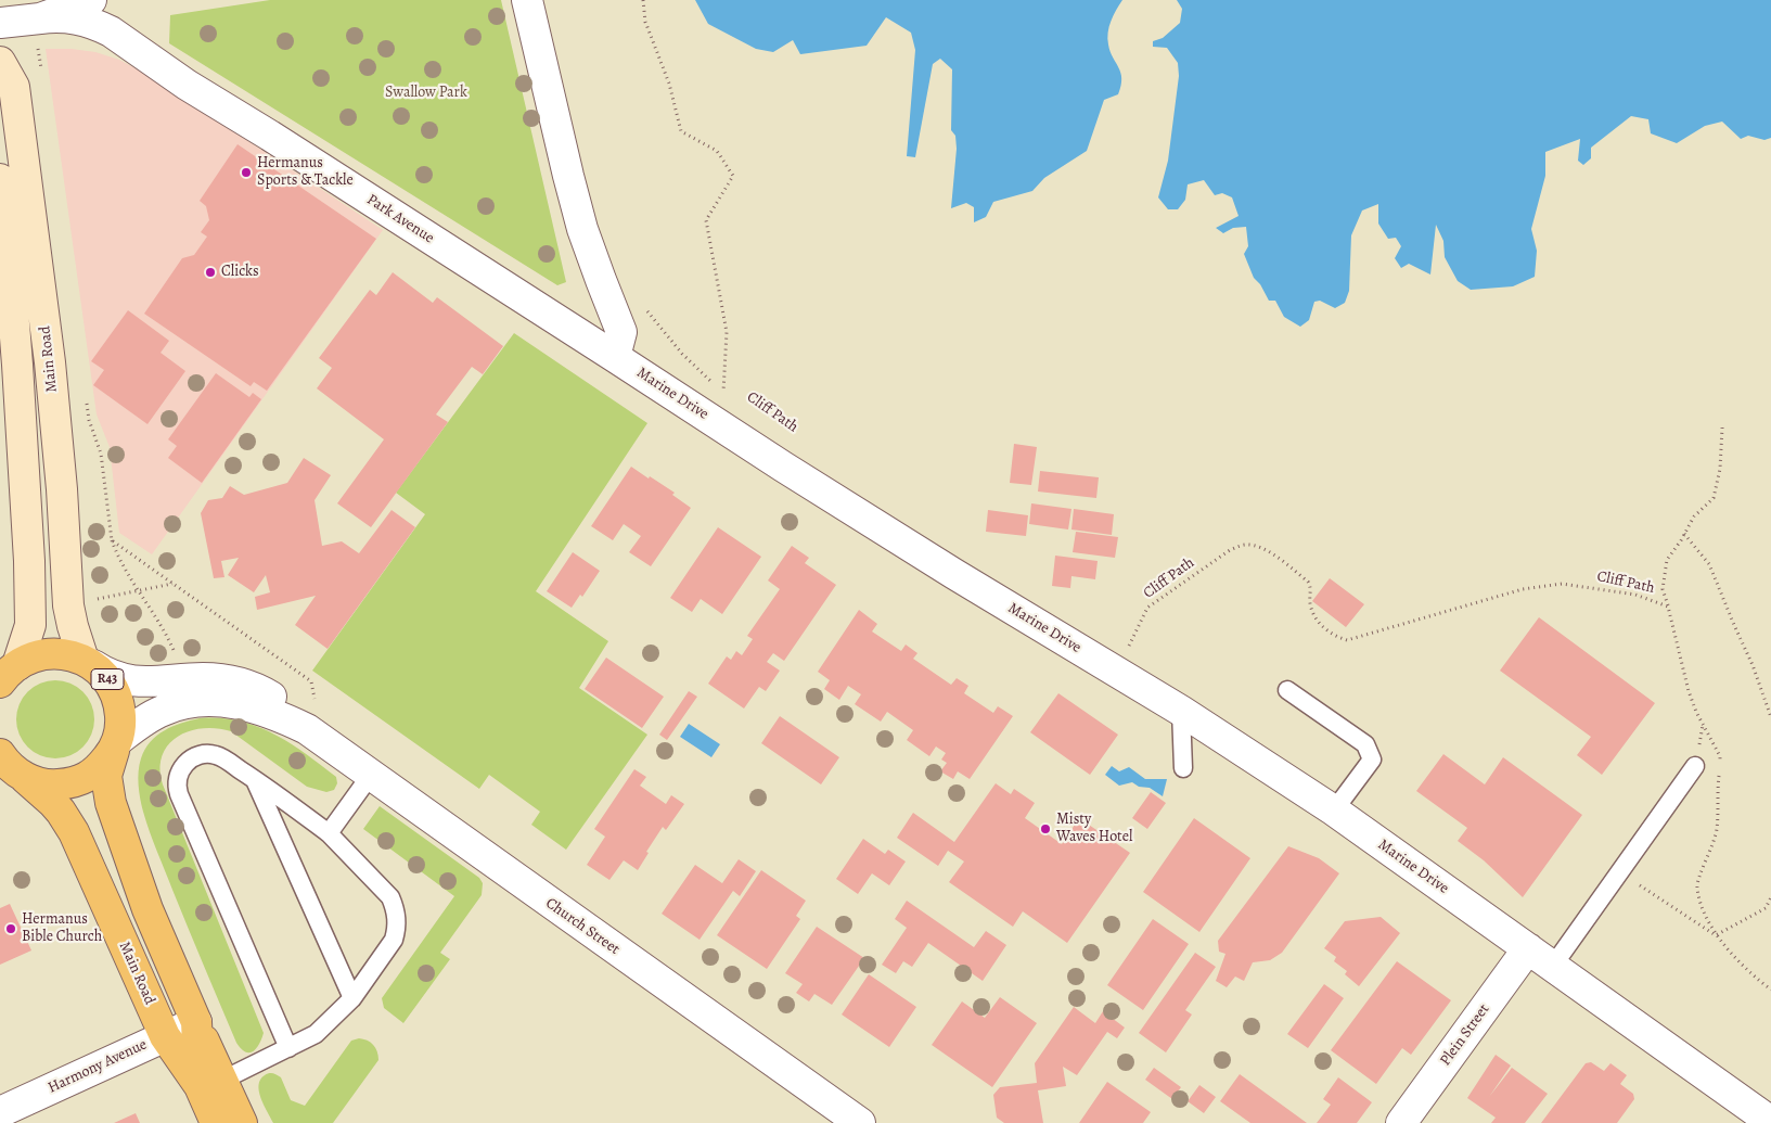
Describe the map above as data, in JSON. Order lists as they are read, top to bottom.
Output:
{
  "streets": {
    "main road": ["Main Road", "R43"],
    "street": [
      "Park Avenue",
      "Marine Drive",
      "Church Street",
      "Plein Street",
      "Harmony Avenue"
    ],
    "path": ["Cliff Path"]
  },
  "crossings": [
    ["Park Avenue", "Marine Drive"],
    ["Main Road", "Church Street"],
    ["Main Road", "Harmony Avenue"],
    ["Marine Drive", "Plein Street"]
  ],
  "parks": ["Swallow Park"],
  "places": [
    "Hermanus Sports & Tackle",
    "Clicks",
    "Misty Waves Hotel",
    "Hermanus Bible Church"
  ]
}
